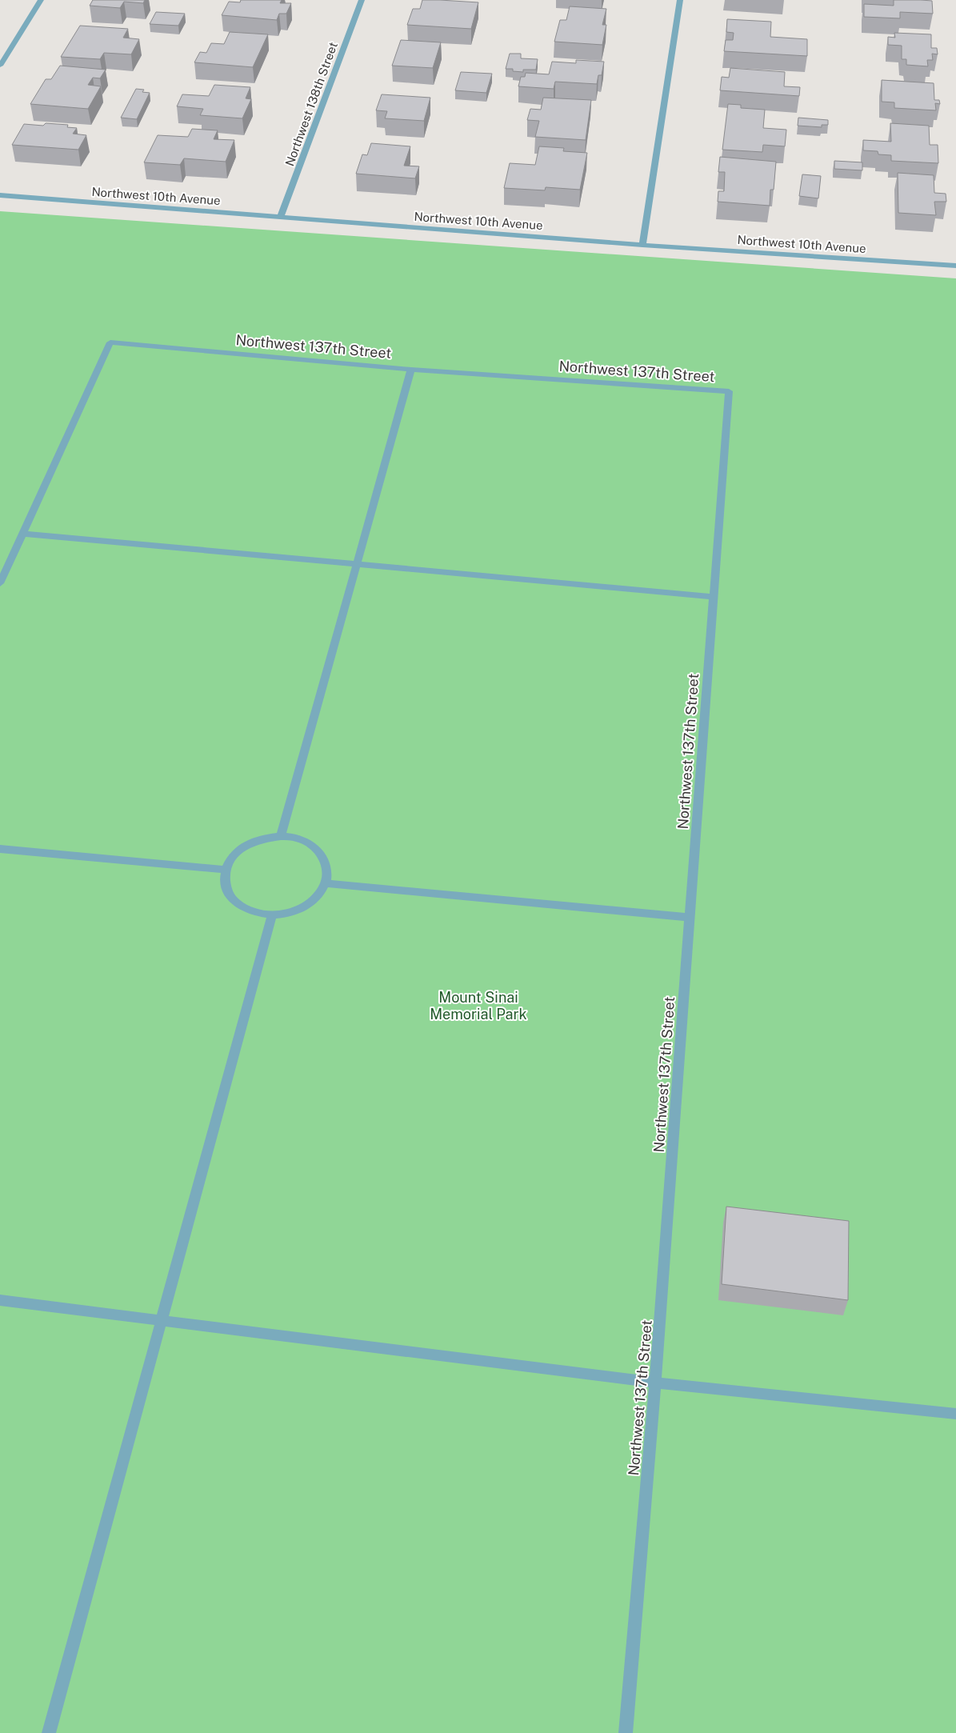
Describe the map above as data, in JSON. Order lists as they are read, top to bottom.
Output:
{
  "streets": {
    "street": ["Northwest 138th Street", "Northwest 10th Avenue", "Northwest 137th Street"]
  },
  "crossings": [
    ["Northwest 138th Street", "Northwest 10th Avenue"]
  ],
  "parks": ["Mount Sinai Memorial Park"]
}
